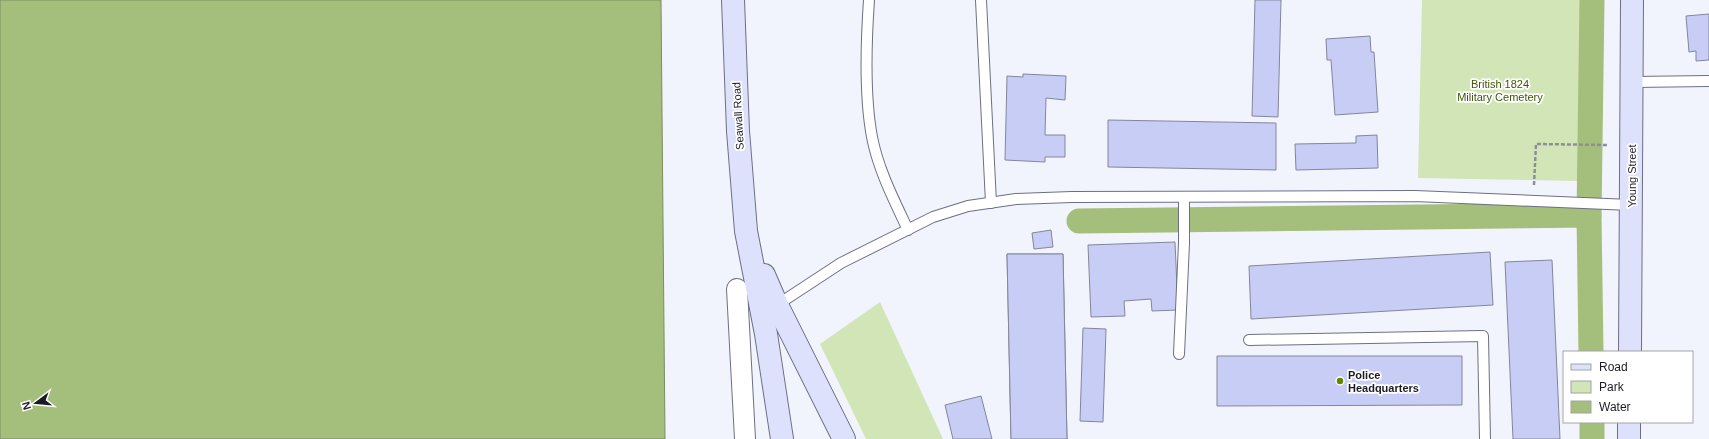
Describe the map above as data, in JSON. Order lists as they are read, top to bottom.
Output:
{
  "streets": {
    "street": ["Seawall Road", "Young Street"]
  },
  "parks": ["British 1824 Military Cemetery"],
  "places": ["Police Headquarters"],
  "legend": ["Road", "Park", "Water"],
  "north": "left"
}
